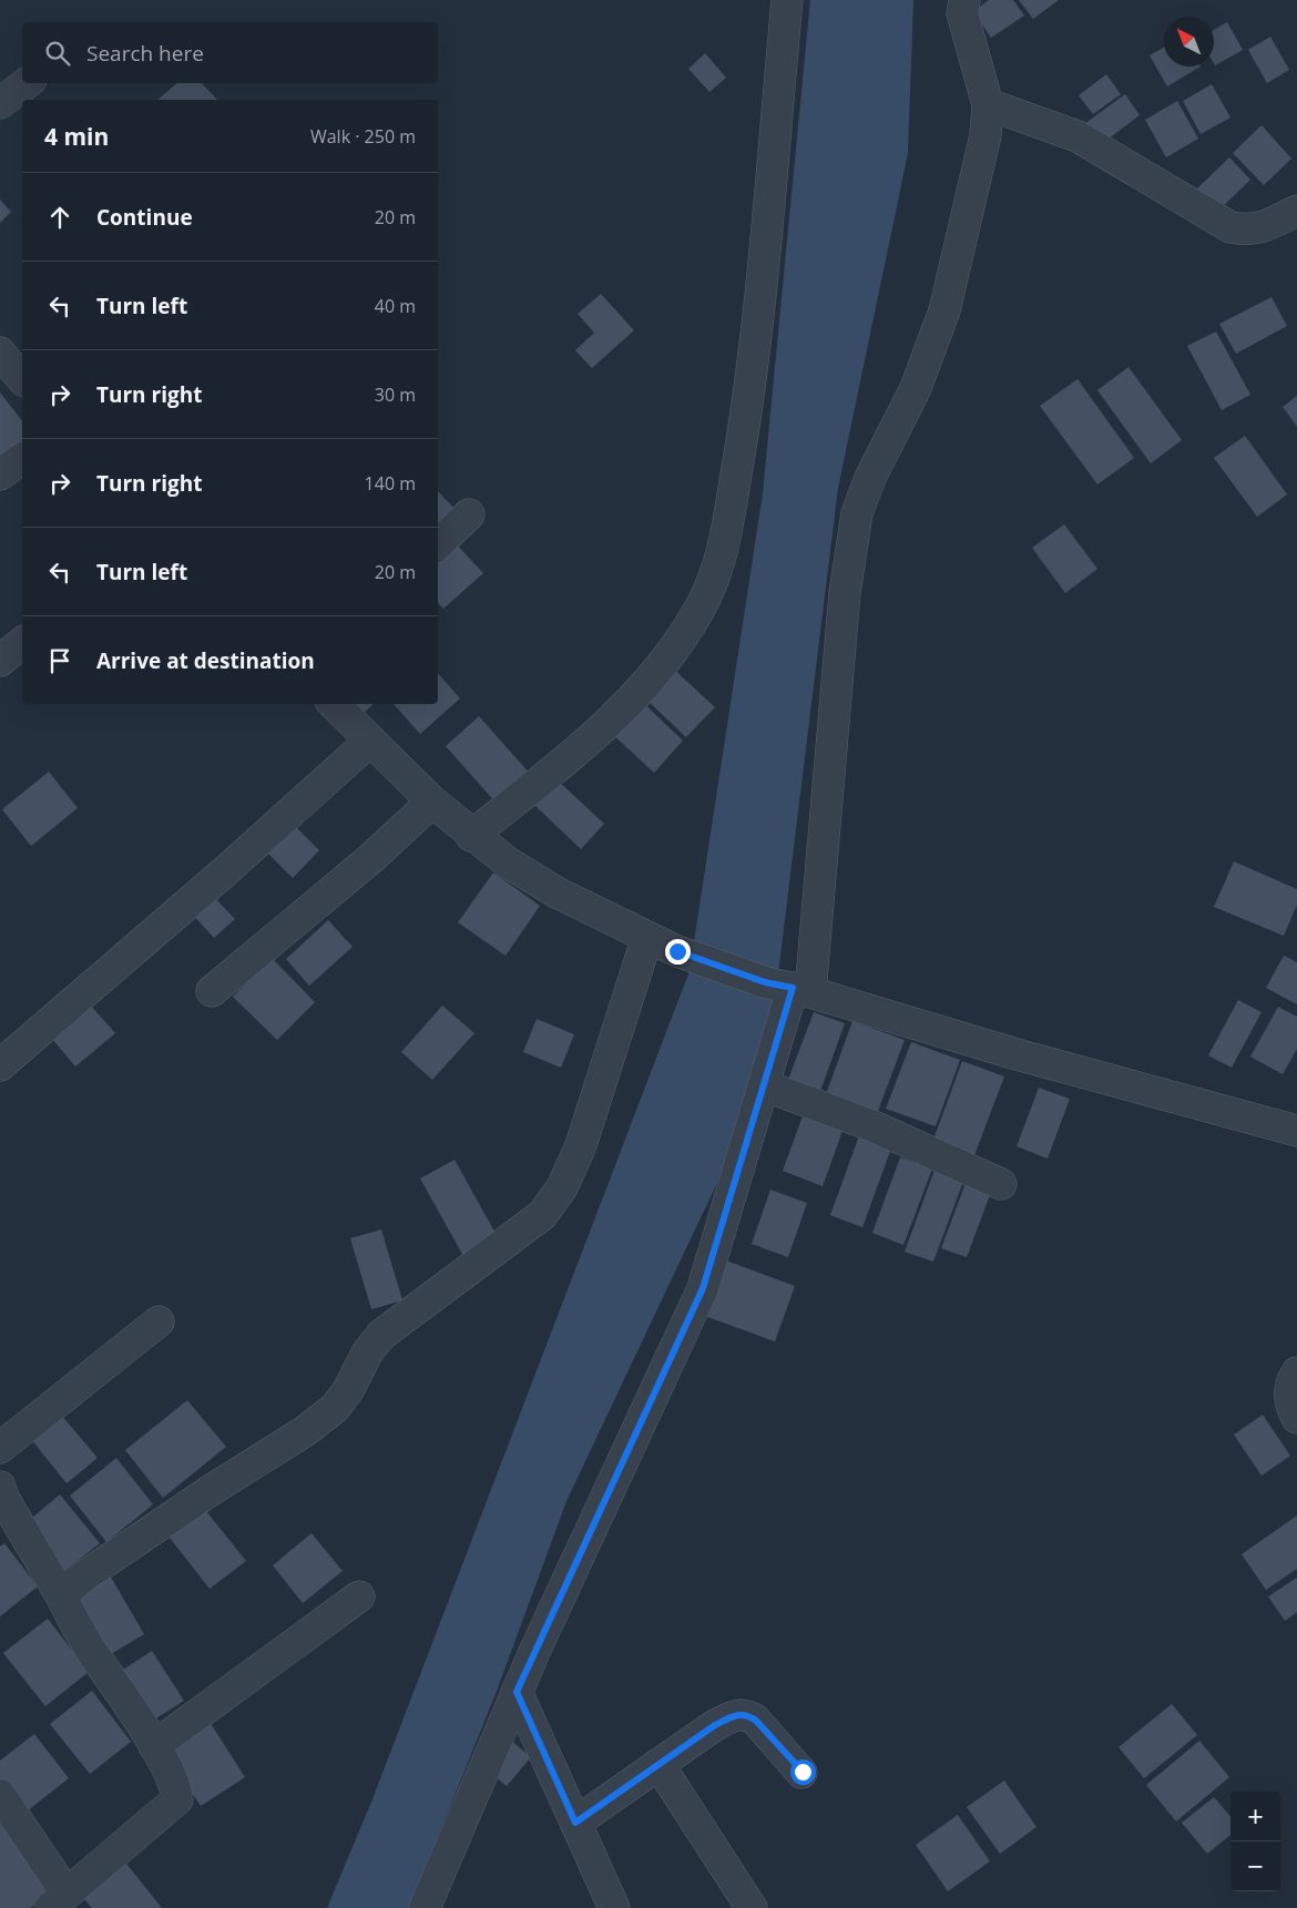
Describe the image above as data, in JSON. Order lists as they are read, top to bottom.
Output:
{
  "north": "top left",
  "page": {
    "search": "Search here",
    "heading": ["4 min", "Walk · 250 m"],
    "list": [
      ["Continue", "20 m"],
      ["Turn left", "40 m"],
      ["Turn right", "30 m"],
      ["Turn right", "140 m"],
      ["Turn left", "20 m"],
      "Arrive at destination"
    ],
    "map_buttons": ["+", "−"]
  }
}
